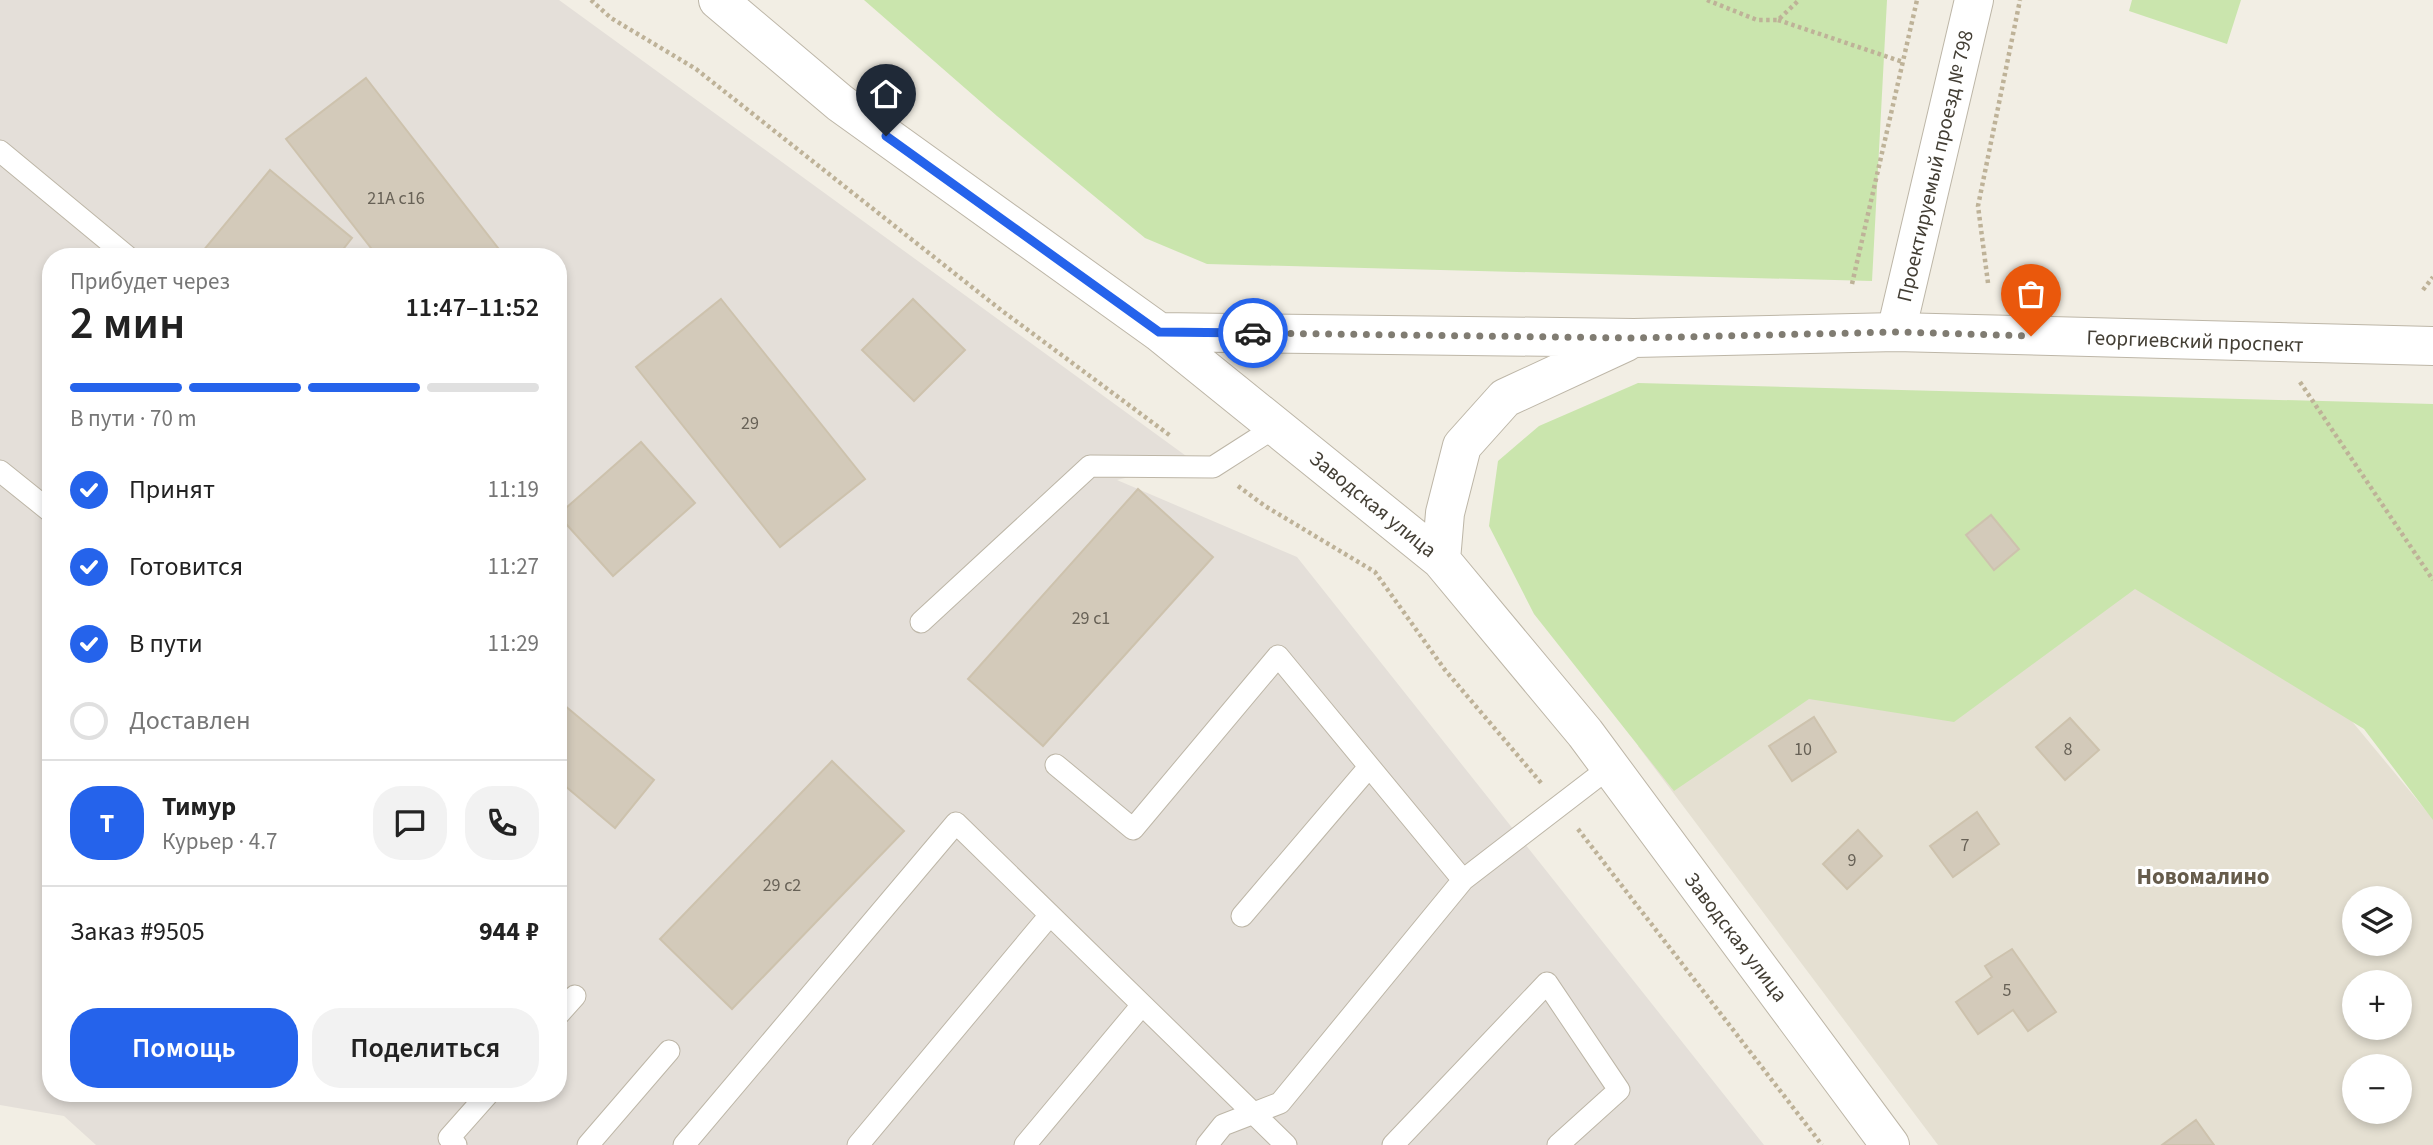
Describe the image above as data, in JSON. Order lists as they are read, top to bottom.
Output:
{
  "streets": {
    "street": ["Проектируемый проезд № 798", "Георгиевский проспект", "Заводская улица"]
  },
  "crossings": [
    ["Проектируемый проезд № 798", "Георгиевский проспект"],
    ["Георгиевский проспект", "Заводская улица"]
  ],
  "districts": ["Новомалино"],
  "house_numbers": [
    "21А с16",
    "29",
    "29 с1",
    "10",
    "8",
    "7",
    "9",
    "29 с2",
    "5"
  ],
  "page": {
    "heading": ["2 мин", "Прибудет через", "11:47–11:52"],
    "panel": [
      "Тимур",
      "Курьер · 4.7",
      "Заказ #9505",
      "944 ₽"
    ],
    "bar": "В пути · 70 m",
    "list": [
      ["Принят", "11:19"],
      ["Готовится", "11:27"],
      ["В пути", "11:29"],
      "Доставлен"
    ],
    "round": "Т",
    "map_buttons": ["+", "−"],
    "buttons": ["Помощь", "Поделиться"]
  }
}
